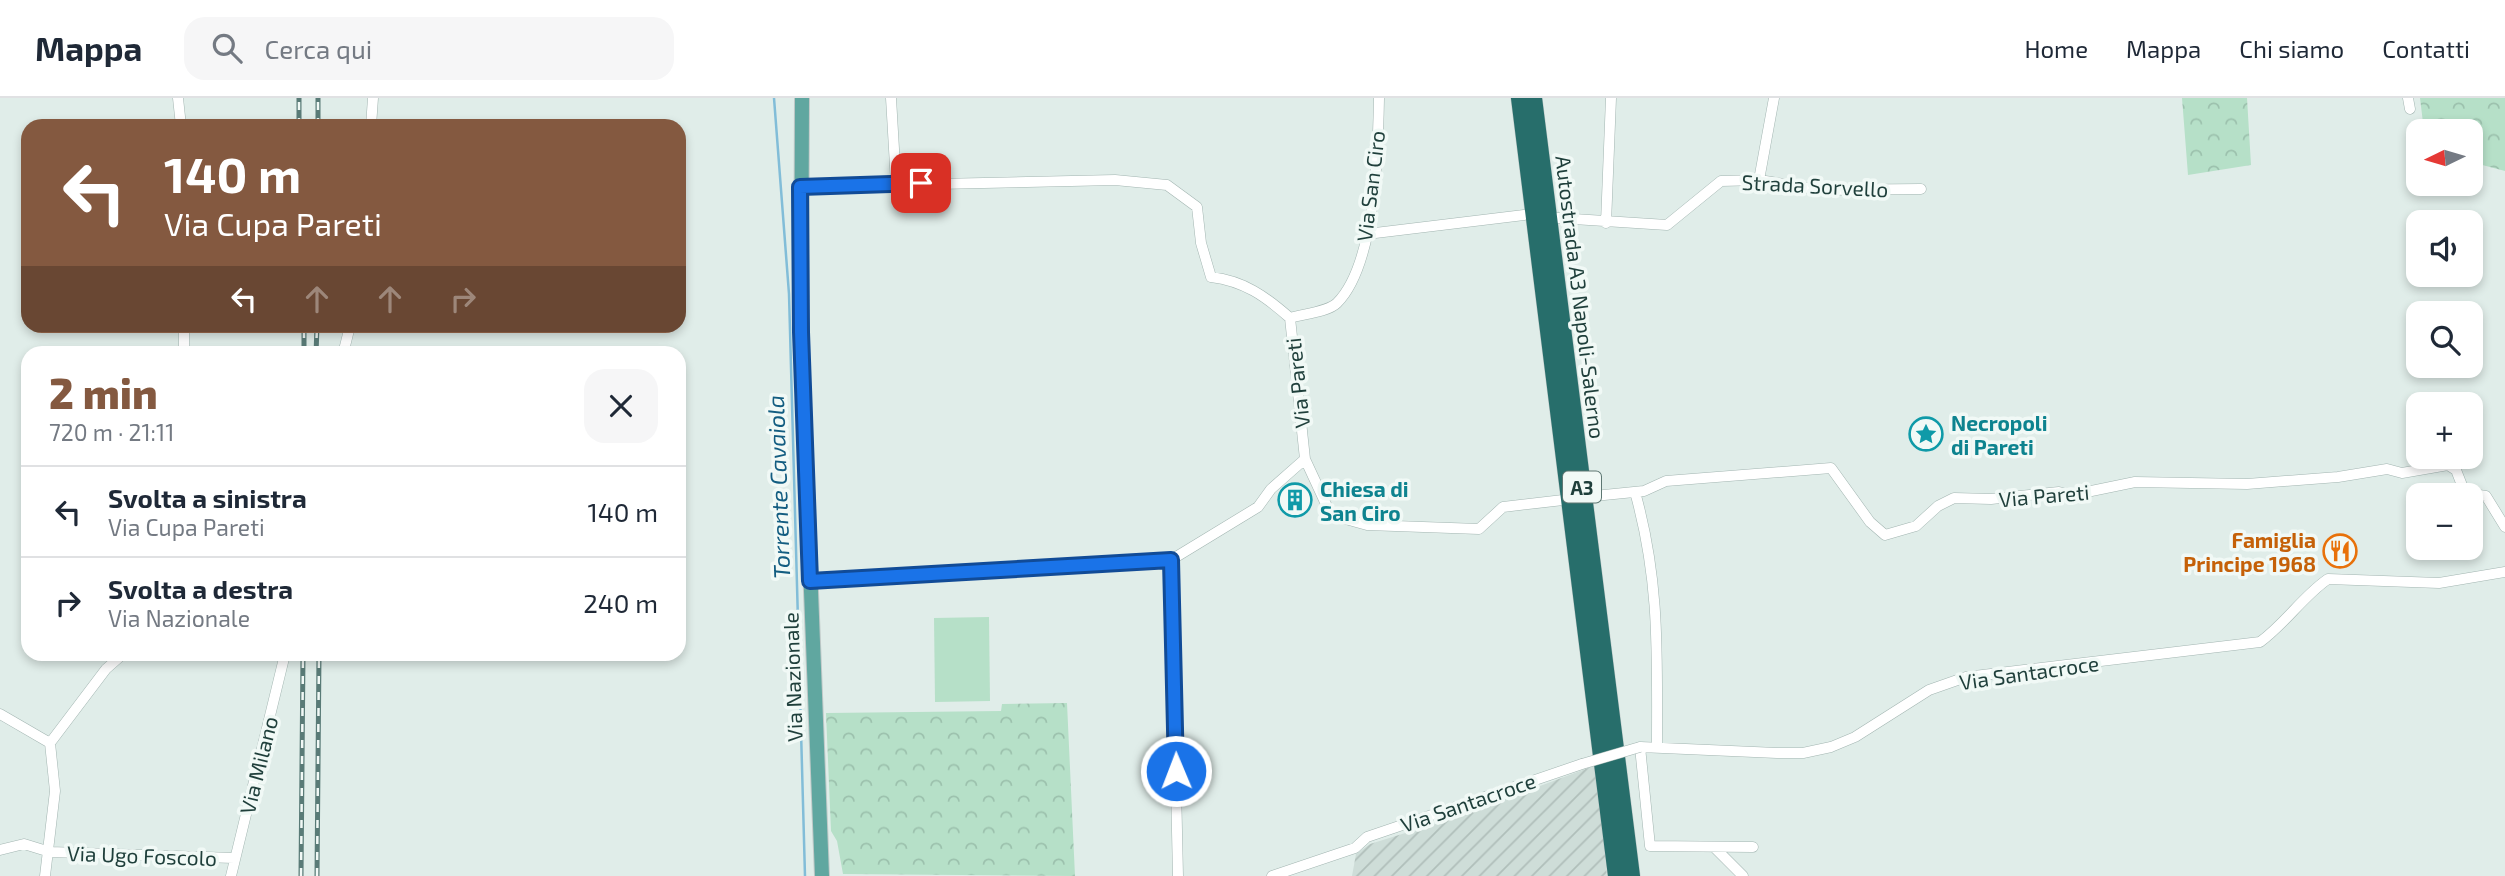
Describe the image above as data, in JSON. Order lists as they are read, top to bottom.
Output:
{
  "streets": {
    "highway": ["Autostrada A3 Napoli-Salerno", "A3"],
    "main road": ["Via Nazionale"],
    "street": [
      "Strada Sorvello",
      "Via San Ciro",
      "Via Pareti",
      "Via Santacroce",
      "Via Milano",
      "Via Ugo Foscolo"
    ]
  },
  "crossings": [
    ["Via San Ciro", "Via Pareti"],
    ["Via Pareti", "Via Nazionale"],
    ["Via Milano", "Via Ugo Foscolo"]
  ],
  "water": ["Torrente Cavaiola"],
  "places": {
    "place": ["Necropoli di Pareti"],
    "building": ["Chiesa di San Ciro"],
    "restaurant": ["Famiglia Principe 1968"]
  },
  "north": "left",
  "page": {
    "header": "Mappa",
    "search": "Cerca qui",
    "nav": [
      "Home",
      "Mappa",
      "Chi siamo",
      "Contatti"
    ],
    "map_buttons": ["+", "−"],
    "turn": ["140 m", "Via Cupa Pareti"],
    "heading": ["2 min", "720 m · 21:11"],
    "list": [
      {
        "name": "Svolta a sinistra",
        "note": "Via Cupa Pareti",
        "value": "140 m"
      },
      {
        "name": "Svolta a destra",
        "note": "Via Nazionale",
        "value": "240 m"
      }
    ]
  }
}
